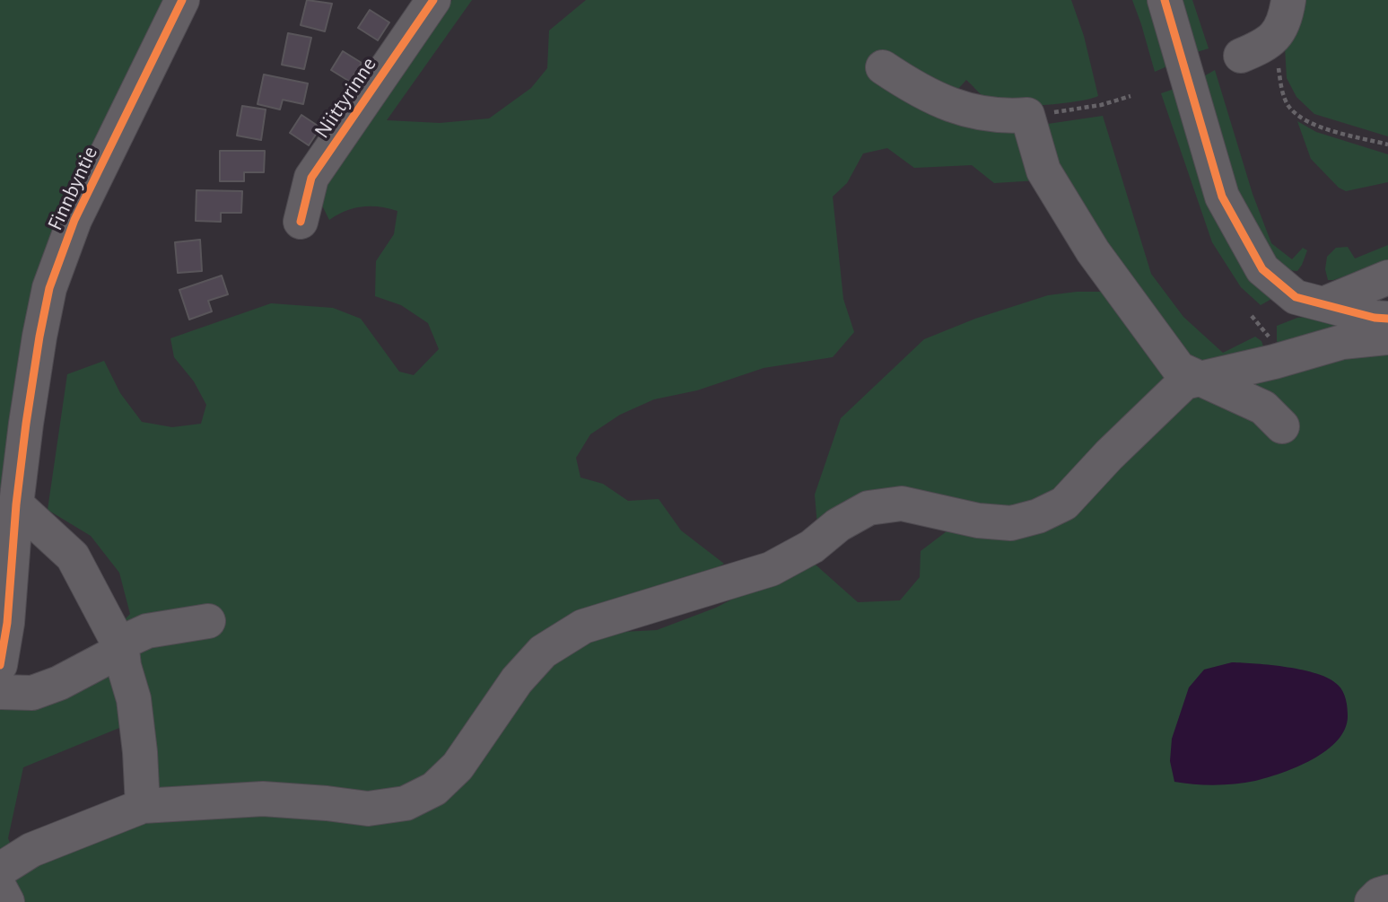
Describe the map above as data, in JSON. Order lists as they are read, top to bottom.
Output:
{
  "streets": {
    "street": ["Niittyrinne", "Finnbyntie"]
  }
}
